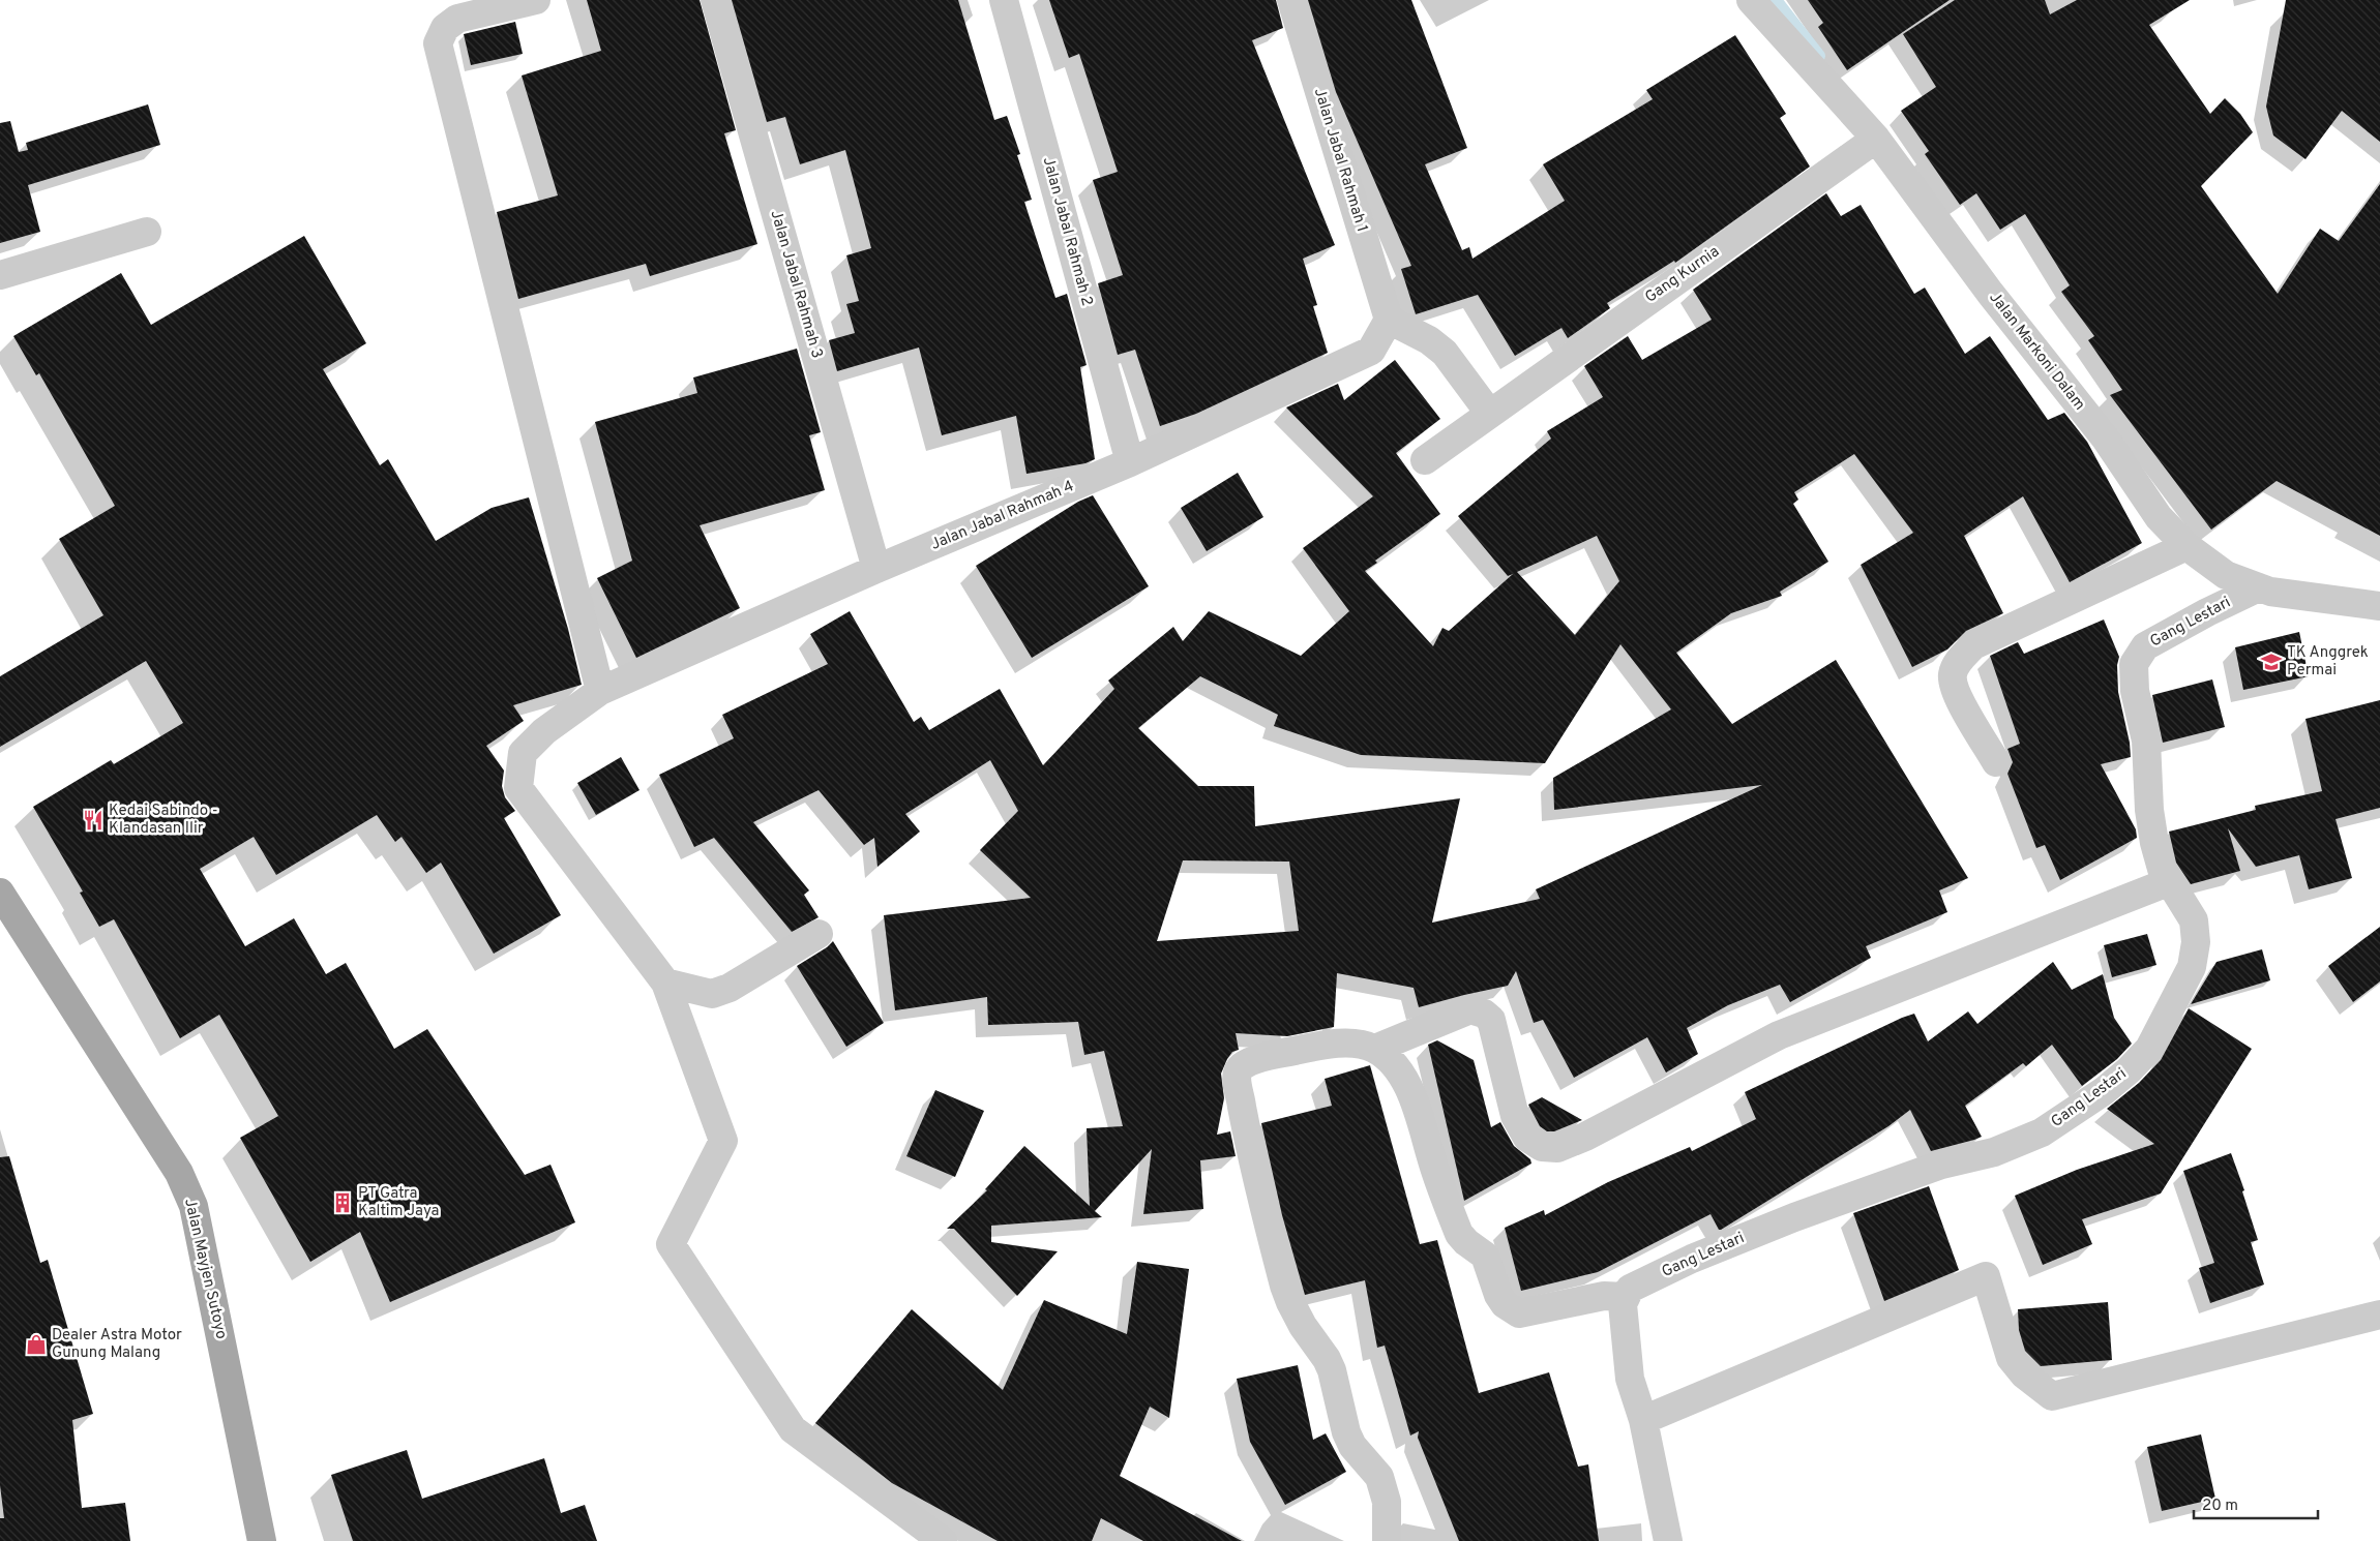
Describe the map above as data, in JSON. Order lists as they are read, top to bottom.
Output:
{
  "streets": {
    "main road": ["Jalan Mayjen Sutoyo"],
    "street": [
      "Jalan Jabal Rahmah 1",
      "Jalan Jabal Rahmah 2",
      "Gang Kurnia",
      "Jalan Jabal Rahmah 3",
      "Jalan Markoni Dalam",
      "Jalan Jabal Rahmah 4",
      "Gang Lestari"
    ]
  },
  "crossings": [
    ["Jalan Jabal Rahmah 1", "Jalan Jabal Rahmah 4"],
    ["Jalan Jabal Rahmah 2", "Jalan Jabal Rahmah 4"],
    ["Gang Kurnia", "Jalan Markoni Dalam"],
    ["Jalan Jabal Rahmah 3", "Jalan Jabal Rahmah 4"],
    ["Jalan Markoni Dalam", "Gang Lestari"]
  ],
  "places": {
    "school or university": ["TK Anggrek Permai"],
    "restaurant": ["Kedai Sabindo - Klandasan Ilir"],
    "building": ["PT Gatra Kaltim Jaya"],
    "shop": ["Dealer Astra Motor Gunung Malang"]
  },
  "scale_bar": "20 m"
}
